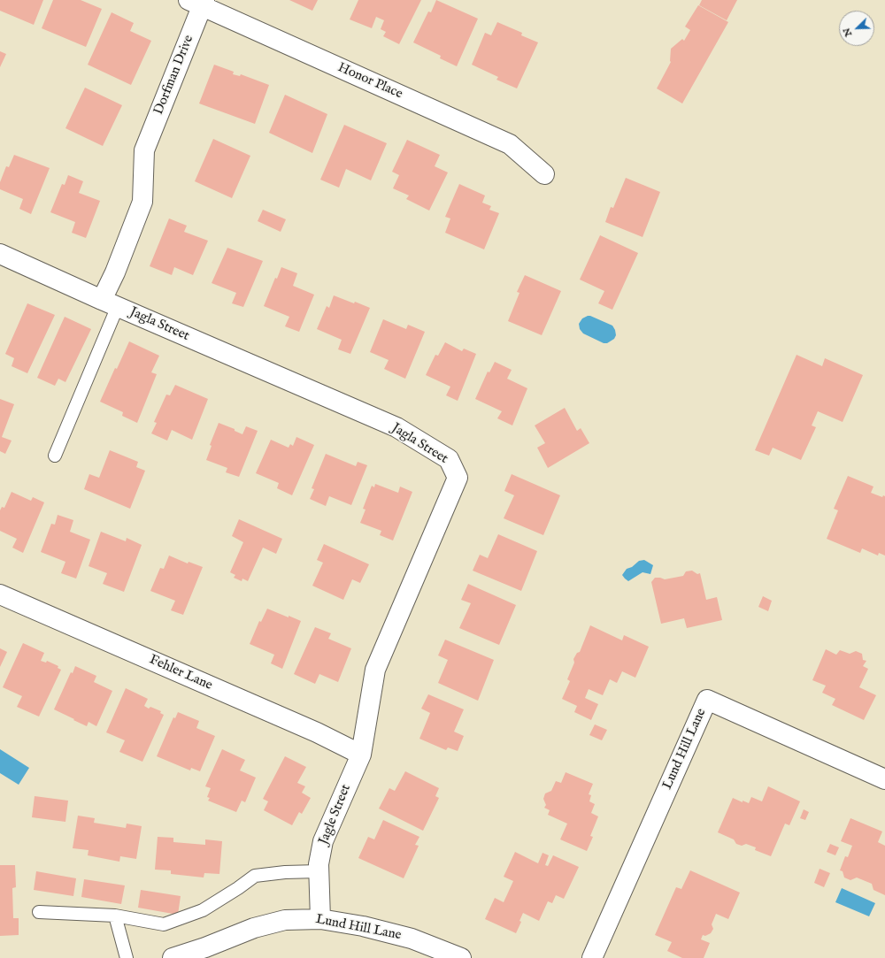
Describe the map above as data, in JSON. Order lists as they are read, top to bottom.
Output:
{
  "streets": {
    "street": [
      "Dorfman Drive",
      "Honor Place",
      "Jagla Street",
      "Fehler Lane",
      "Lund Hill Lane",
      "Jagle Street"
    ]
  },
  "crossings": [
    ["Dorfman Drive", "Honor Place"],
    ["Dorfman Drive", "Jagla Street"],
    ["Jagla Street", "Fehler Lane"],
    ["Jagla Street", "Jagle Street"],
    ["Fehler Lane", "Jagle Street"],
    ["Lund Hill Lane", "Jagle Street"]
  ],
  "north": "bottom left"
}
